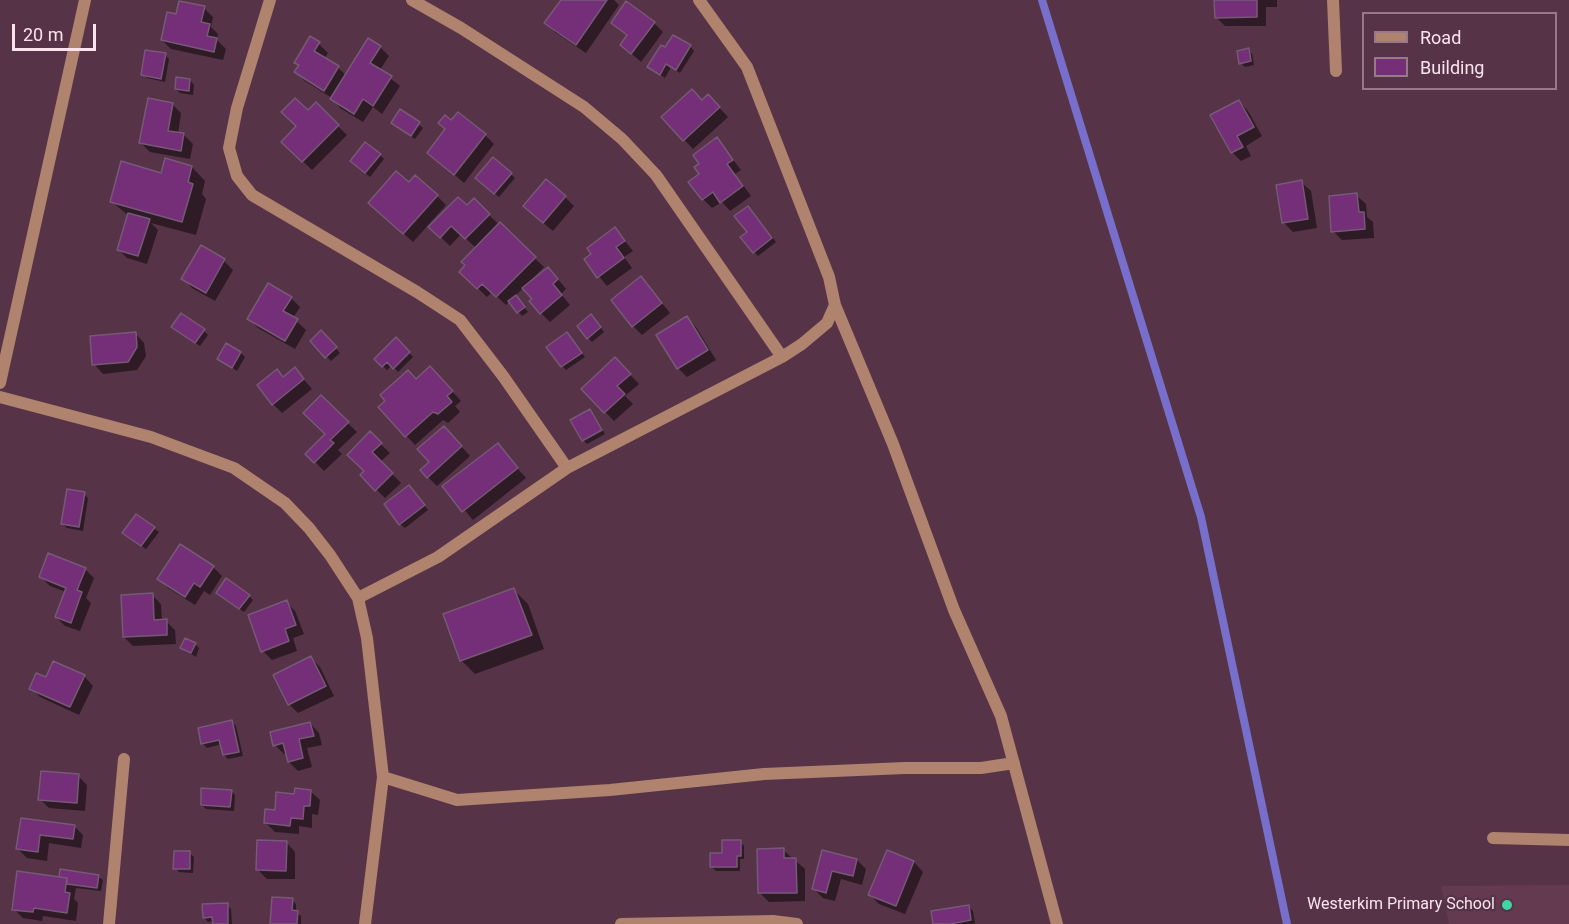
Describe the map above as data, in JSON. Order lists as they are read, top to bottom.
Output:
{
  "places": ["Westerkim Primary School"],
  "legend": ["Road", "Building"],
  "scale_bar": "20 m"
}
